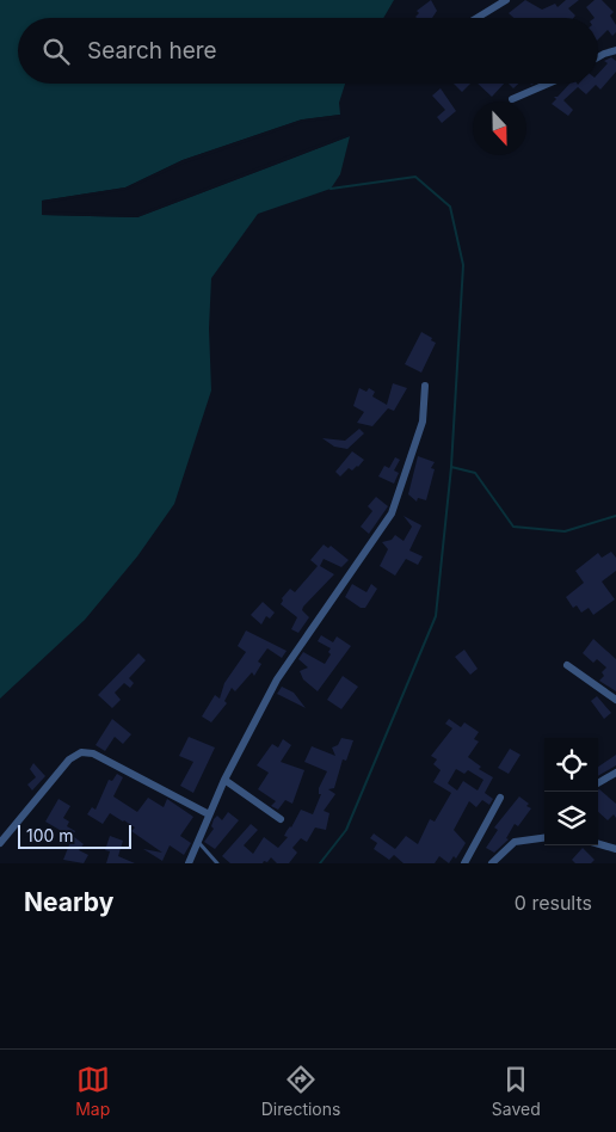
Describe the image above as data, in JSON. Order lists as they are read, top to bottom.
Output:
{
  "scale_bar": "100 m",
  "north": "bottom",
  "page": {
    "search": "Search here",
    "scale": "100 m",
    "heading": ["Nearby", "0 results"],
    "nav": ["Map", "Directions", "Saved"]
  }
}
